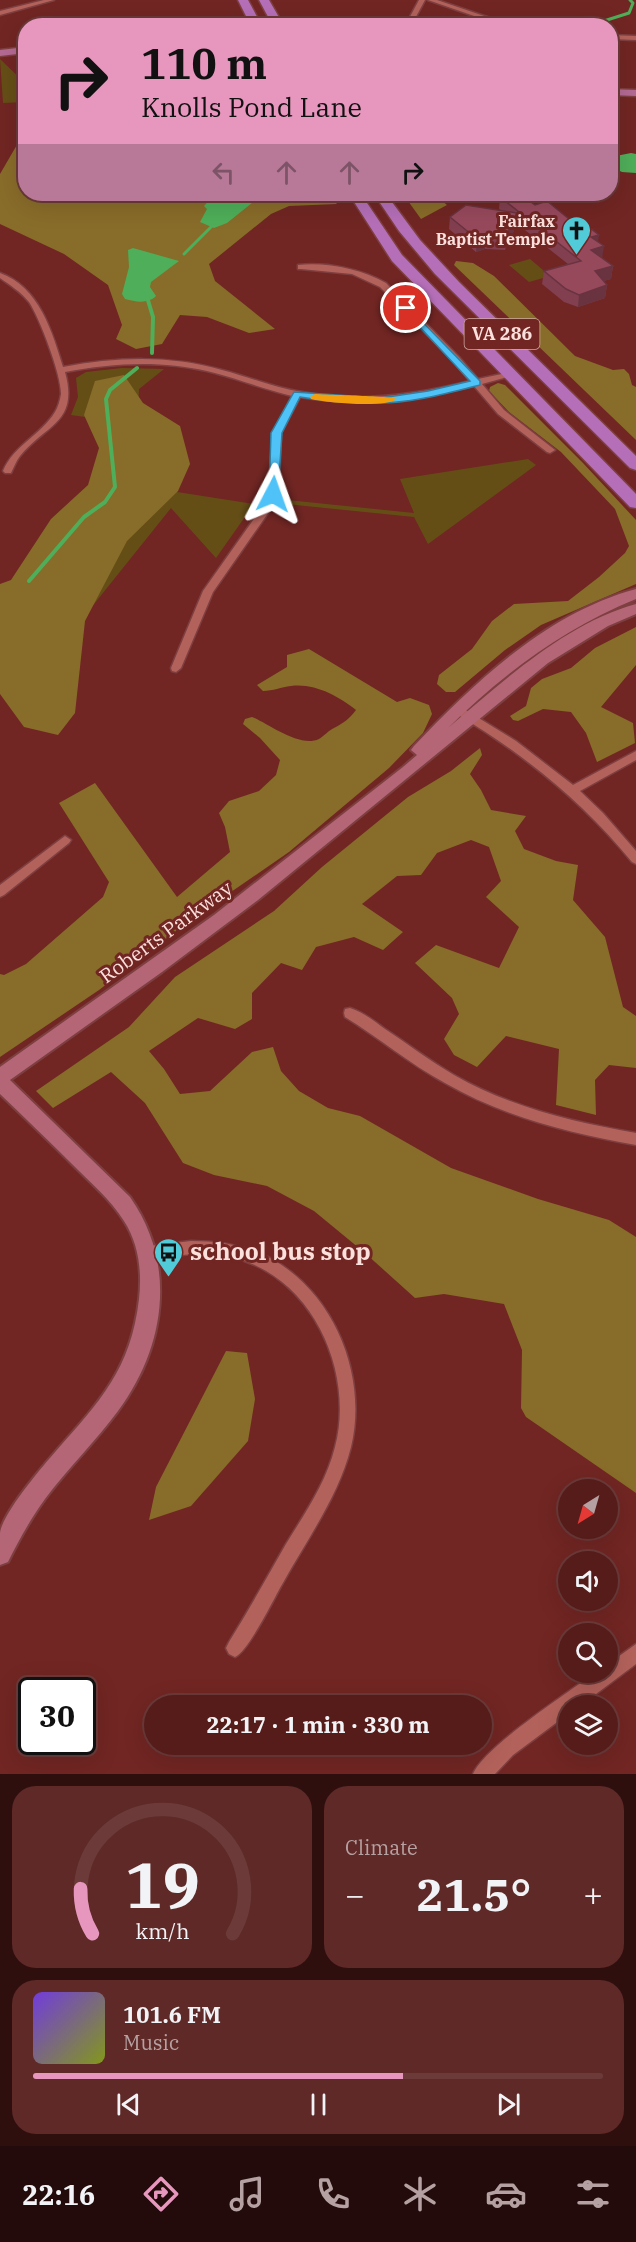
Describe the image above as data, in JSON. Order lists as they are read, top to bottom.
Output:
{
  "streets": {
    "highway": ["VA 286"],
    "main road": ["Roberts Parkway"]
  },
  "places": {
    "church": ["Fairfax Baptist Temple"],
    "bus stop": ["school bus stop"]
  },
  "north": "bottom left",
  "page": {
    "turn": ["110 m", "Knolls Pond Lane"],
    "limit": "30",
    "trip": "22:17 · 1 min · 330 m",
    "tile": "Climate",
    "heat": ["−", "21.5°", "+"],
    "song": ["101.6 FM", "Music"],
    "tabs": "22:16",
    "gauge": ["19", "km/h"]
  }
}
